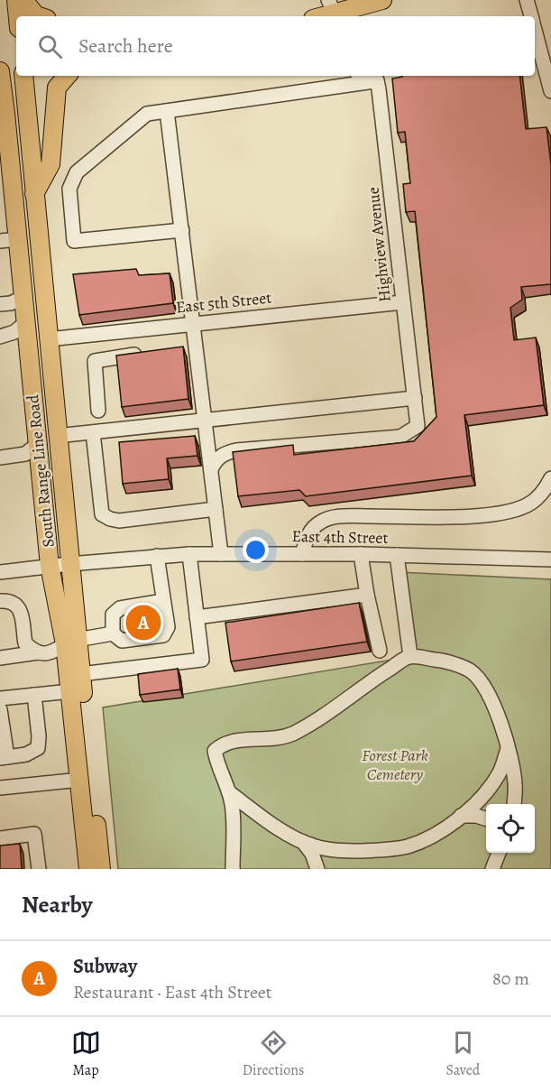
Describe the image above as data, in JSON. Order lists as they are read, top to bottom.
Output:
{
  "streets": {
    "main road": ["South Range Line Road"],
    "street": ["Highview Avenue", "East 5th Street", "East 4th Street"]
  },
  "crossings": [
    ["Highview Avenue", "East 5th Street"],
    ["East 5th Street", "South Range Line Road"],
    ["South Range Line Road", "East 4th Street"]
  ],
  "parks": ["Forest Park Cemetery"],
  "page": {
    "search": "Search here",
    "pins": "A",
    "heading": "Nearby",
    "list": [
      {
        "mark": "A",
        "name": "Subway",
        "note": "Restaurant · East 4th Street",
        "value": "80 m"
      }
    ],
    "nav": ["Map", "Directions", "Saved"]
  }
}
